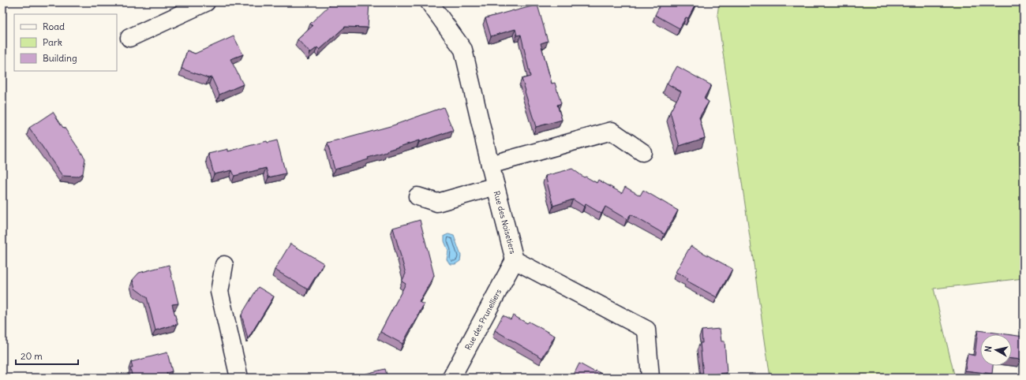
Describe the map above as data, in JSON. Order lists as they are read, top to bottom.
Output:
{
  "streets": {
    "street": ["Rue des Noisetiers", "Rue des Prunelliers"]
  },
  "crossings": [
    ["Rue des Noisetiers", "Rue des Prunelliers"]
  ],
  "legend": ["Road", "Park", "Building"],
  "scale_bar": "20 m",
  "north": "left"
}
